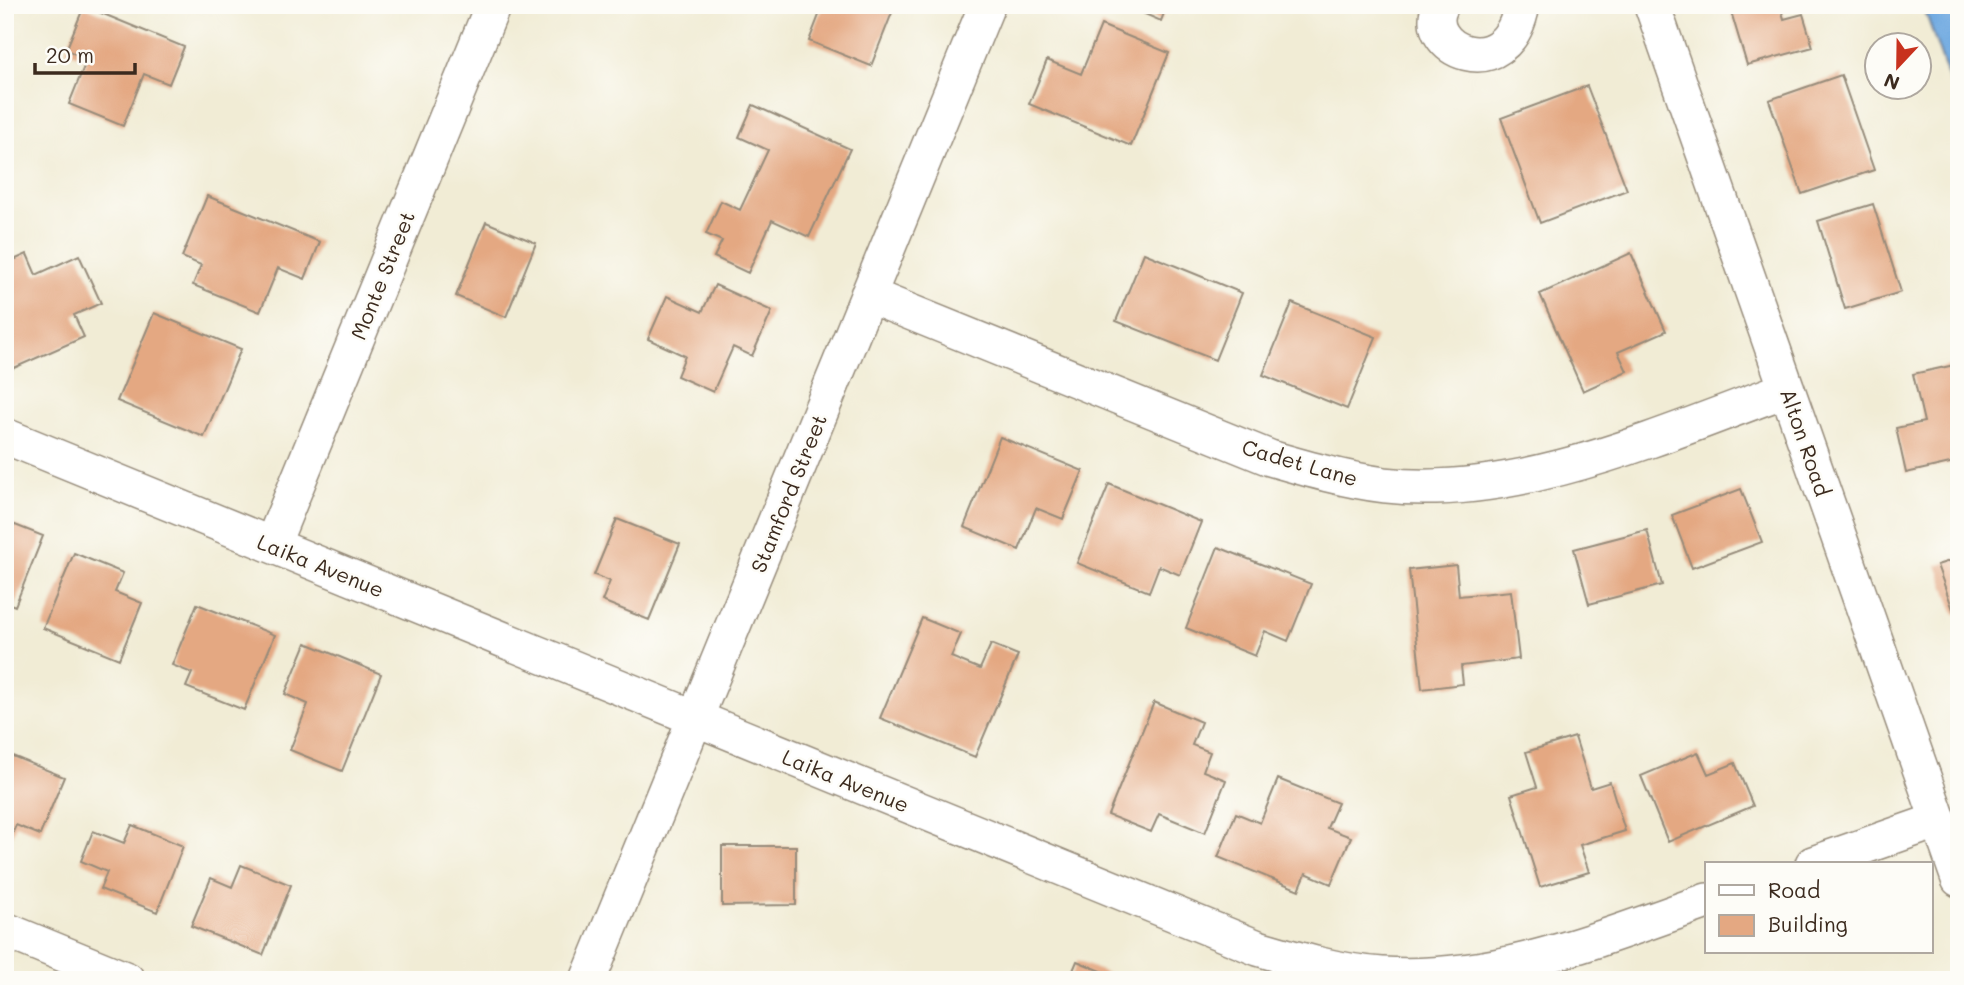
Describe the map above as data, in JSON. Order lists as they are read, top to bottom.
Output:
{
  "streets": {
    "street": [
      "Monte Street",
      "Alton Road",
      "Cadet Lane",
      "Stamford Street",
      "Laika Avenue"
    ]
  },
  "crossings": [
    ["Monte Street", "Laika Avenue"],
    ["Alton Road", "Cadet Lane"],
    ["Cadet Lane", "Stamford Street"],
    ["Stamford Street", "Laika Avenue"]
  ],
  "legend": ["Road", "Building"],
  "scale_bar": "20 m",
  "north": "bottom"
}
